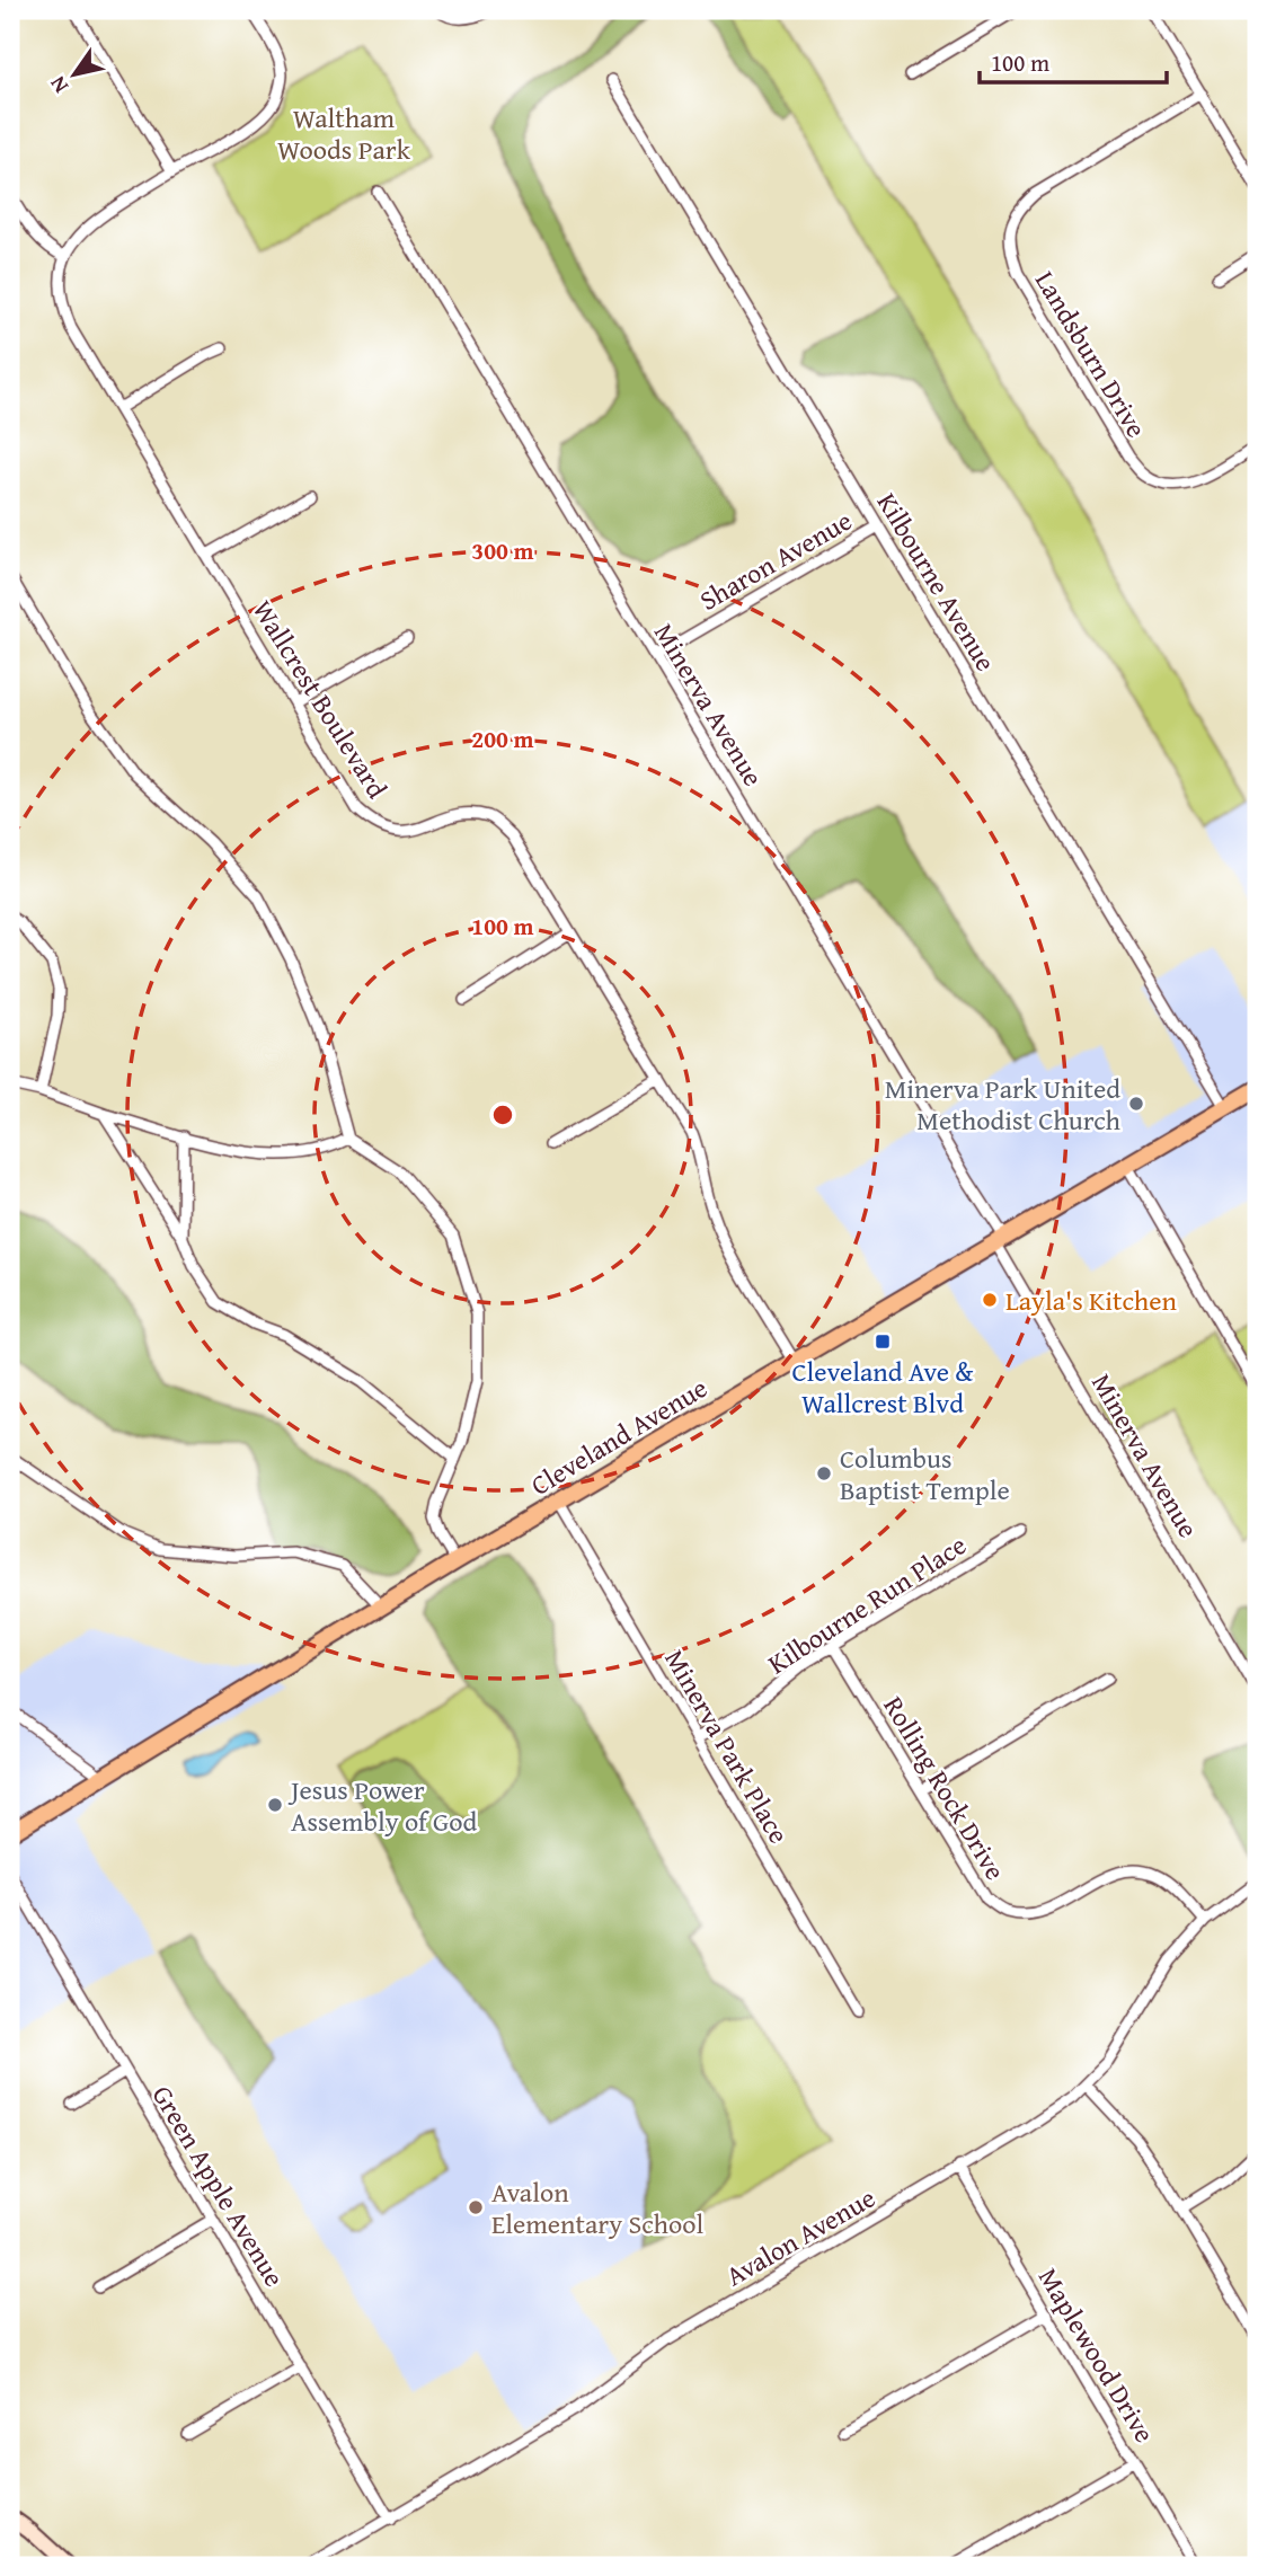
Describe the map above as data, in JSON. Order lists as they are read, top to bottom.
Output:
{
  "streets": {
    "main road": ["Cleveland Avenue"],
    "street": [
      "Landsburn Drive",
      "Sharon Avenue",
      "Kilbourne Avenue",
      "Wallcrest Boulevard",
      "Minerva Avenue",
      "Kilbourne Run Place",
      "Minerva Park Place",
      "Rolling Rock Drive",
      "Green Apple Avenue",
      "Avalon Avenue",
      "Maplewood Drive"
    ]
  },
  "crossings": [
    ["Sharon Avenue", "Kilbourne Avenue"],
    ["Sharon Avenue", "Minerva Avenue"],
    ["Kilbourne Avenue", "Cleveland Avenue"],
    ["Wallcrest Boulevard", "Cleveland Avenue"],
    ["Minerva Avenue", "Cleveland Avenue"],
    ["Cleveland Avenue", "Minerva Park Place"],
    ["Kilbourne Run Place", "Minerva Park Place"],
    ["Kilbourne Run Place", "Rolling Rock Drive"],
    ["Rolling Rock Drive", "Avalon Avenue"],
    ["Green Apple Avenue", "Avalon Avenue"],
    ["Avalon Avenue", "Maplewood Drive"]
  ],
  "parks": ["Waltham Woods Park"],
  "places": {
    "other": [
      "Minerva Park United Methodist Church",
      "Layla's Kitchen",
      "Columbus Baptist Temple",
      "Jesus Power Assembly of God",
      "Avalon Elementary School"
    ],
    "transit": ["Cleveland Ave & Wallcrest Blvd"]
  },
  "scale_bar": "100 m",
  "north": "bottom left",
  "rings": ["300 m", "200 m", "100 m"]
}
